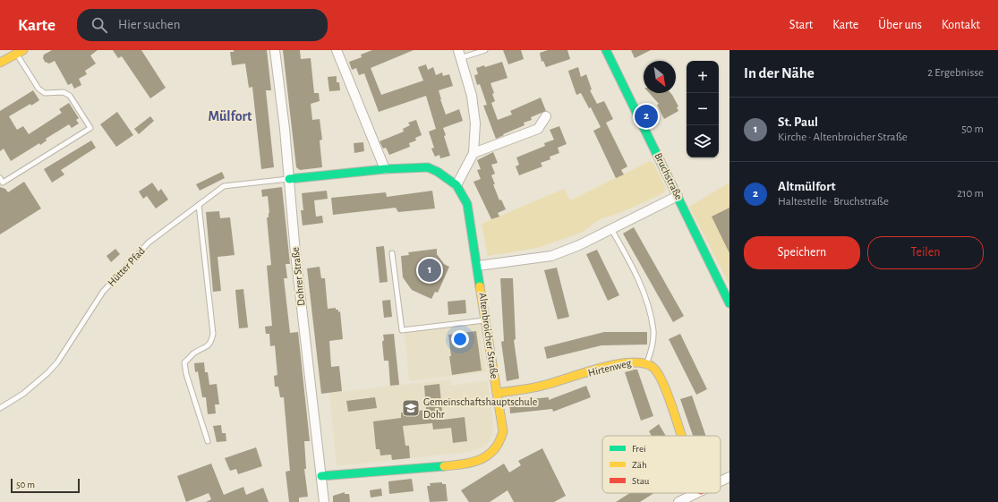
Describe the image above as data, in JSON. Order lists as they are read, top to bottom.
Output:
{
  "streets": {
    "street": [
      "Bruchstraße",
      "Dohrer Straße",
      "Altenbroicher Straße",
      "Hirtenweg"
    ],
    "lane": ["Hütter Pfad"]
  },
  "crossings": [
    ["Hütter Pfad", "Dohrer Straße"],
    ["Hütter Pfad", "Altenbroicher Straße"],
    ["Dohrer Straße", "Altenbroicher Straße"],
    ["Altenbroicher Straße", "Hirtenweg"]
  ],
  "districts": ["Mülfort"],
  "places": {
    "school or university": ["Gemeinschaftshauptschule Dohr"]
  },
  "legend": ["Frei", "Zäh", "Stau"],
  "scale_bar": "50 m",
  "north": "bottom right",
  "page": {
    "header": "Karte",
    "search": "Hier suchen",
    "nav": [
      "Start",
      "Karte",
      "Über uns",
      "Kontakt"
    ],
    "heading": ["In der Nähe", "2 Ergebnisse"],
    "map_buttons": ["+", "−"],
    "list": [
      {
        "mark": "1",
        "name": "St. Paul",
        "note": "Kirche · Altenbroicher Straße",
        "value": "50 m"
      },
      {
        "mark": "2",
        "name": "Altmülfort",
        "note": "Haltestelle · Bruchstraße",
        "value": "210 m"
      }
    ],
    "pins": ["2", "1"],
    "buttons": ["Speichern", "Teilen"],
    "scale": "50 m"
  }
}
